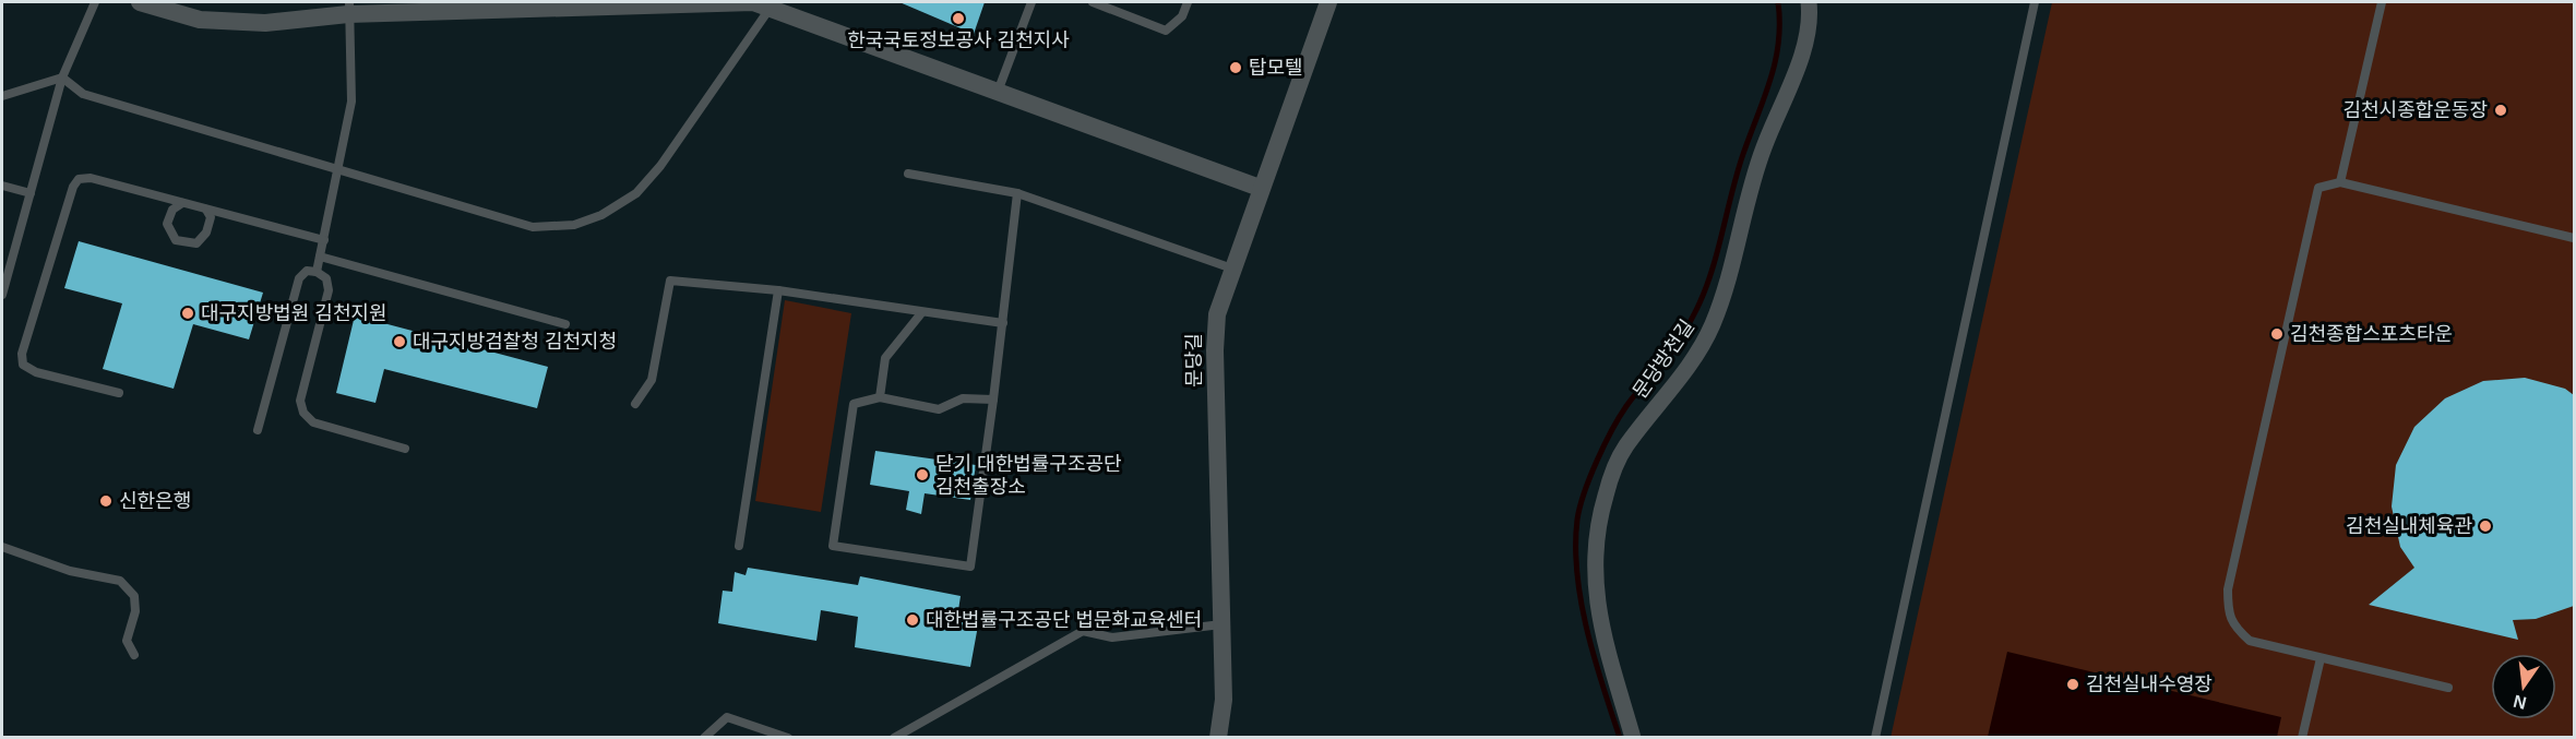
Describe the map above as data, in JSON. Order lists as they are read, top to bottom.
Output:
{
  "streets": {
    "street": ["문당방천길", "문당길"]
  },
  "places": [
    "한국국토정보공사 김천지사",
    "탑모텔",
    "김천시종합운동장",
    "대구지방법원 김천지원",
    "김천종합스포츠타운",
    "대구지방검찰청 김천지청",
    "닫기 대한법률구조공단 김천출장소",
    "신한은행",
    "김천실내체육관",
    "대한법률구조공단 법문화교육센터",
    "김천실내수영장"
  ],
  "north": "bottom"
}
